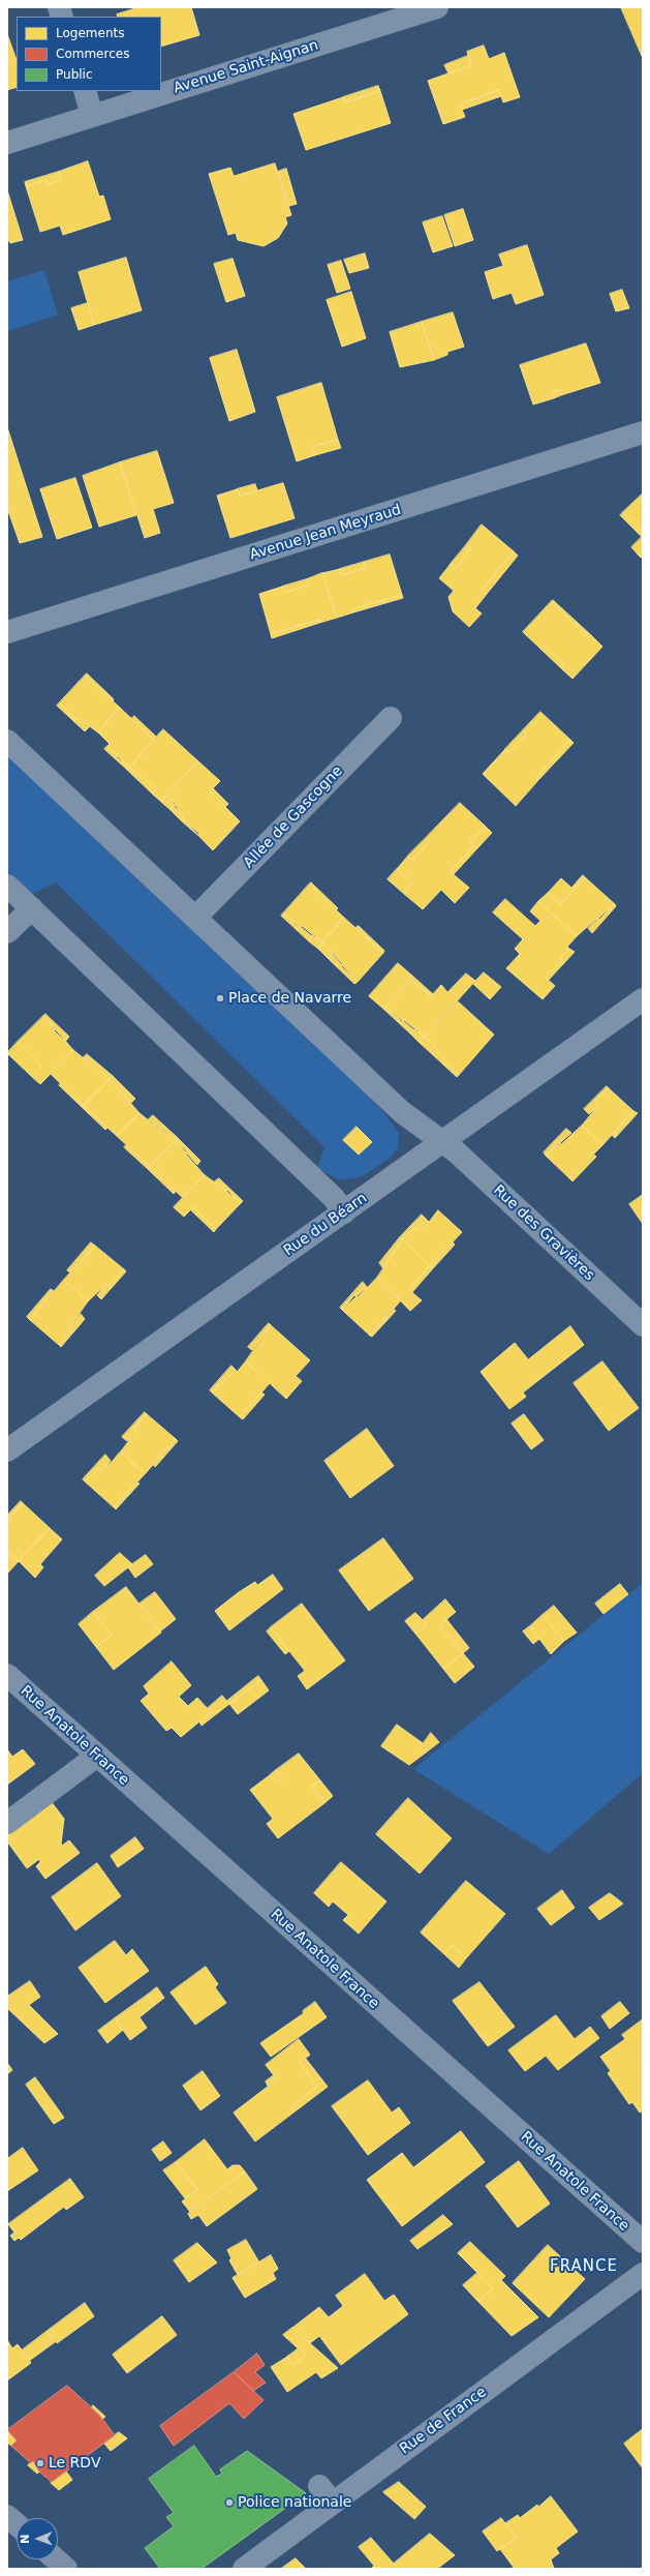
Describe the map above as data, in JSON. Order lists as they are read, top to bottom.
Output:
{
  "streets": {
    "street": [
      "Avenue Saint-Aignan",
      "Avenue Jean Meyraud",
      "Allée de Gascogne",
      "Rue du Béarn",
      "Rue des Gravières",
      "Rue Anatole France",
      "Rue de France"
    ]
  },
  "crossings": [
    ["Rue du Béarn", "Rue des Gravières"]
  ],
  "districts": ["FRANCE"],
  "places": ["Place de Navarre", "Le RDV", "Police nationale"],
  "legend": ["Logements", "Commerces", "Public"],
  "north": "left"
}
